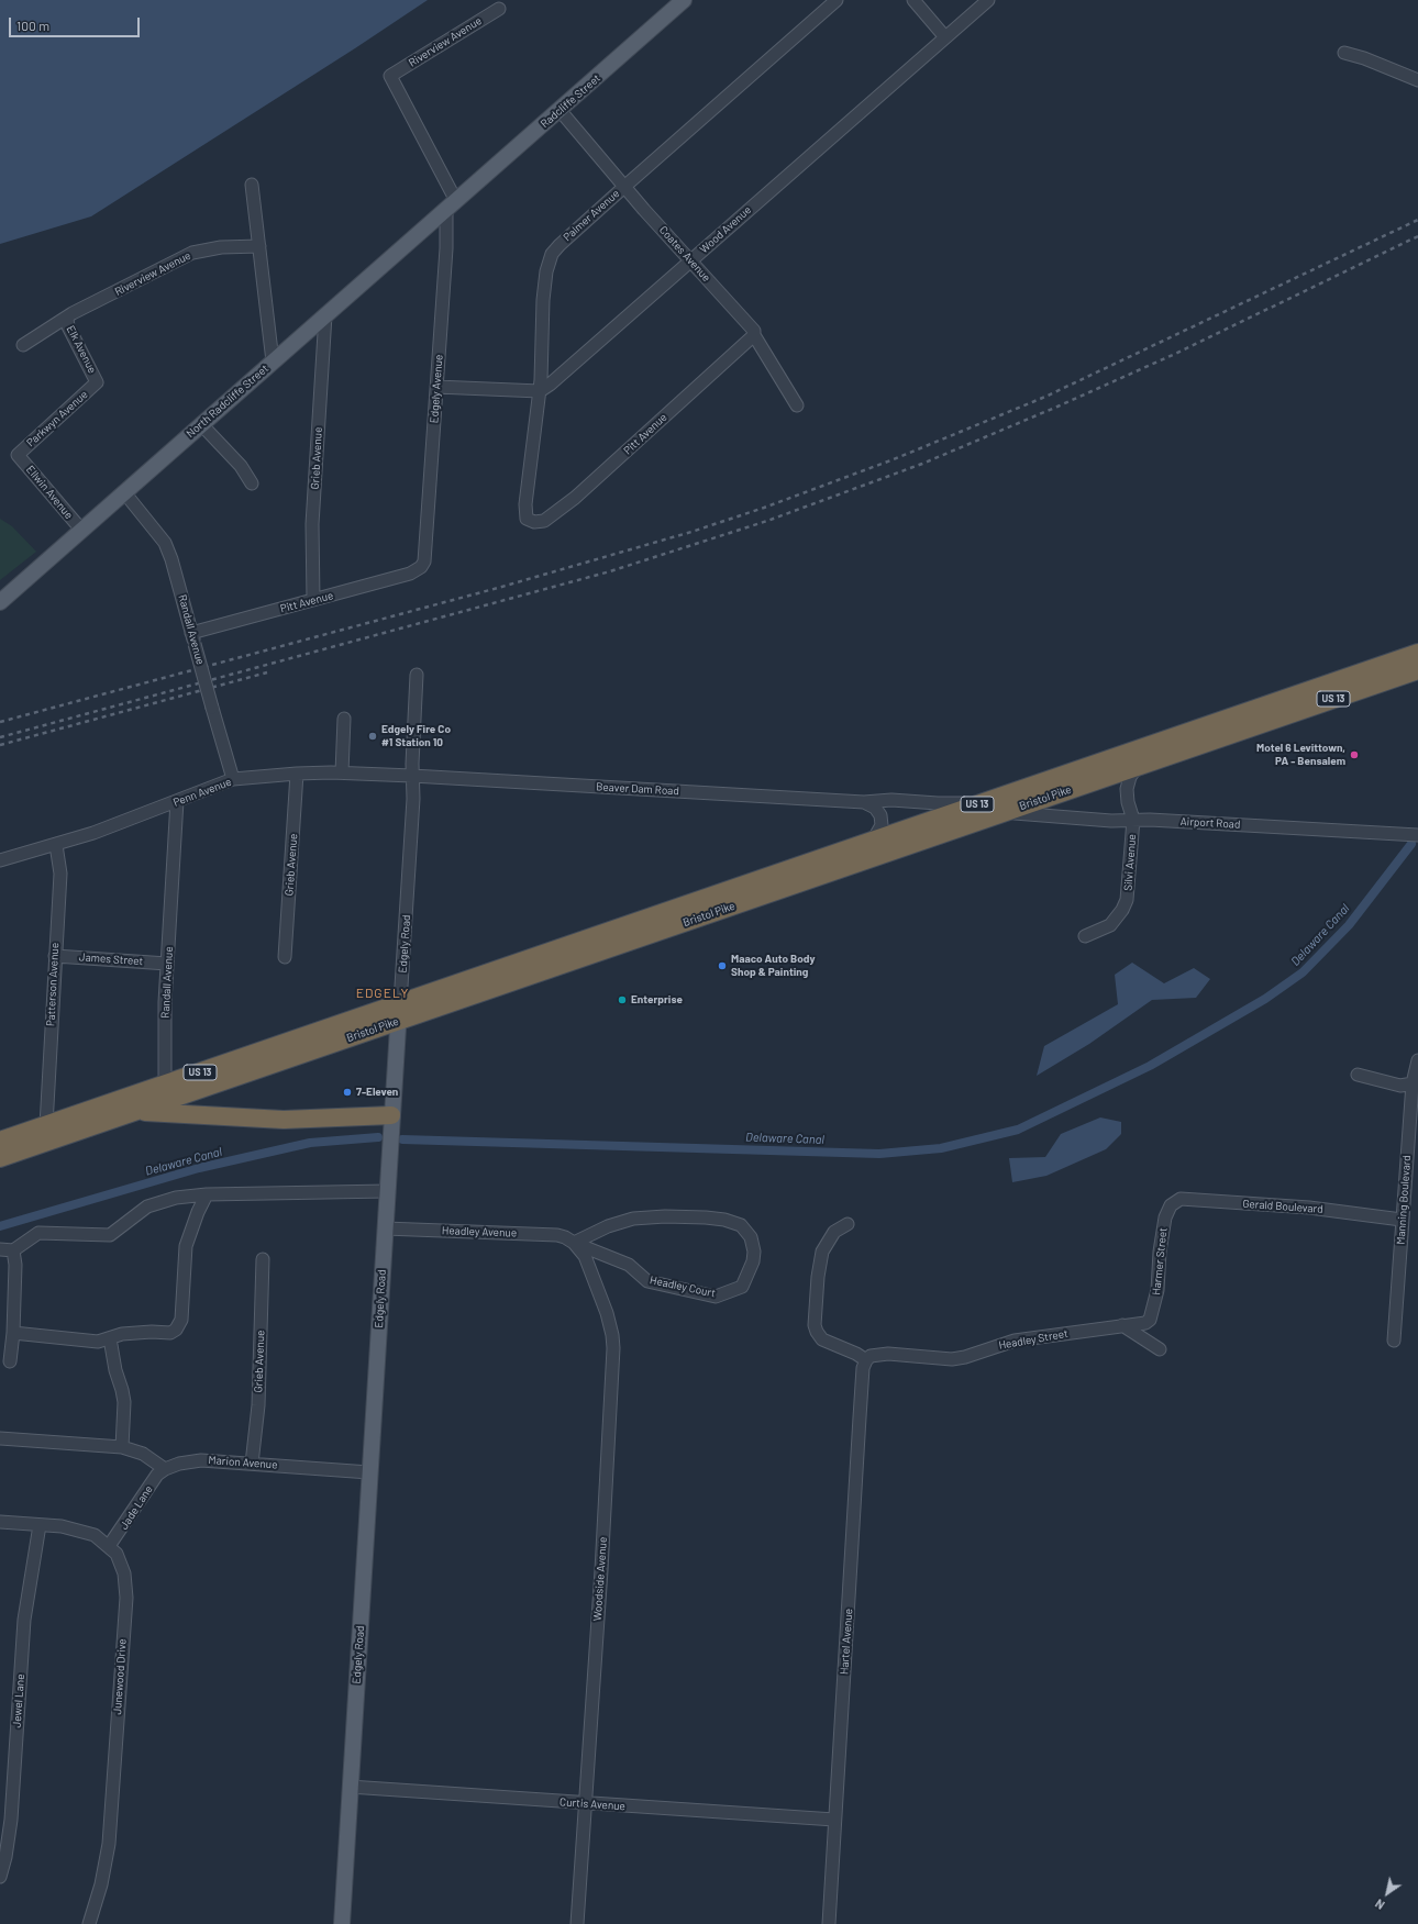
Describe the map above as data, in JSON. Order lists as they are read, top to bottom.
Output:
{
  "streets": {
    "highway": ["US 13", "Bristol Pike"],
    "main road": ["Radcliffe Street", "North Radcliffe Street", "Edgely Road"],
    "street": [
      "Riverview Avenue",
      "Palmer Avenue",
      "Wood Avenue",
      "Coates Avenue",
      "Elk Avenue",
      "Edgely Avenue",
      "Parkwyn Avenue",
      "Pitt Avenue",
      "Grieb Avenue",
      "Ellwin Avenue",
      "Randall Avenue",
      "Beaver Dam Road",
      "Penn Avenue",
      "Airport Road",
      "Silvi Avenue",
      "James Street",
      "Patterson Avenue",
      "Manning Boulevard",
      "Gerald Boulevard",
      "Headley Avenue",
      "Harmer Street",
      "Headley Court",
      "Headley Street",
      "Marion Avenue",
      "Jade Lane",
      "Woodside Avenue",
      "Hartel Avenue",
      "Junewood Drive",
      "Jewel Lane",
      "Curtis Avenue"
    ]
  },
  "crossings": [
    ["Riverview Avenue", "Elk Avenue"],
    ["Riverview Avenue", "Edgely Avenue"],
    ["Radcliffe Street", "Coates Avenue"],
    ["Radcliffe Street", "Edgely Avenue"],
    ["Radcliffe Street", "North Radcliffe Street"],
    ["Palmer Avenue", "Wood Avenue"],
    ["Palmer Avenue", "Coates Avenue"],
    ["Palmer Avenue", "Pitt Avenue"],
    ["Wood Avenue", "Coates Avenue"],
    ["Coates Avenue", "Pitt Avenue"],
    ["Elk Avenue", "Parkwyn Avenue"],
    ["Edgely Avenue", "North Radcliffe Street"],
    ["Edgely Avenue", "Pitt Avenue"],
    ["North Radcliffe Street", "Grieb Avenue"],
    ["North Radcliffe Street", "Ellwin Avenue"],
    ["North Radcliffe Street", "Randall Avenue"],
    ["Parkwyn Avenue", "Ellwin Avenue"],
    ["Pitt Avenue", "Grieb Avenue"],
    ["Pitt Avenue", "Randall Avenue"],
    ["Grieb Avenue", "Penn Avenue"],
    ["Grieb Avenue", "Marion Avenue"],
    ["Randall Avenue", "Penn Avenue"],
    ["Randall Avenue", "Bristol Pike"],
    ["Randall Avenue", "James Street"],
    ["Beaver Dam Road", "Penn Avenue"],
    ["Beaver Dam Road", "Bristol Pike"],
    ["Beaver Dam Road", "Edgely Road"],
    ["Penn Avenue", "Edgely Road"],
    ["Penn Avenue", "Patterson Avenue"],
    ["Bristol Pike", "Airport Road"],
    ["Bristol Pike", "Edgely Road"],
    ["Bristol Pike", "Patterson Avenue"],
    ["Airport Road", "Silvi Avenue"],
    ["Edgely Road", "Headley Avenue"],
    ["Edgely Road", "Marion Avenue"],
    ["Edgely Road", "Curtis Avenue"],
    ["James Street", "Patterson Avenue"],
    ["Manning Boulevard", "Gerald Boulevard"],
    ["Gerald Boulevard", "Harmer Street"],
    ["Headley Avenue", "Headley Court"],
    ["Headley Avenue", "Woodside Avenue"],
    ["Harmer Street", "Headley Street"],
    ["Headley Court", "Woodside Avenue"],
    ["Headley Street", "Hartel Avenue"],
    ["Marion Avenue", "Jade Lane"],
    ["Jade Lane", "Junewood Drive"],
    ["Woodside Avenue", "Curtis Avenue"],
    ["Hartel Avenue", "Curtis Avenue"],
    ["Junewood Drive", "Jewel Lane"]
  ],
  "districts": ["EDGELY"],
  "water": ["Delaware Canal"],
  "places": [
    "Edgely Fire Co #1 Station 10",
    "Motel 6 Levittown, PA - Bensalem",
    "Maaco Auto Body Shop & Painting",
    "Enterprise",
    "7-Eleven"
  ],
  "scale_bar": "100 m",
  "north": "bottom left"
}
